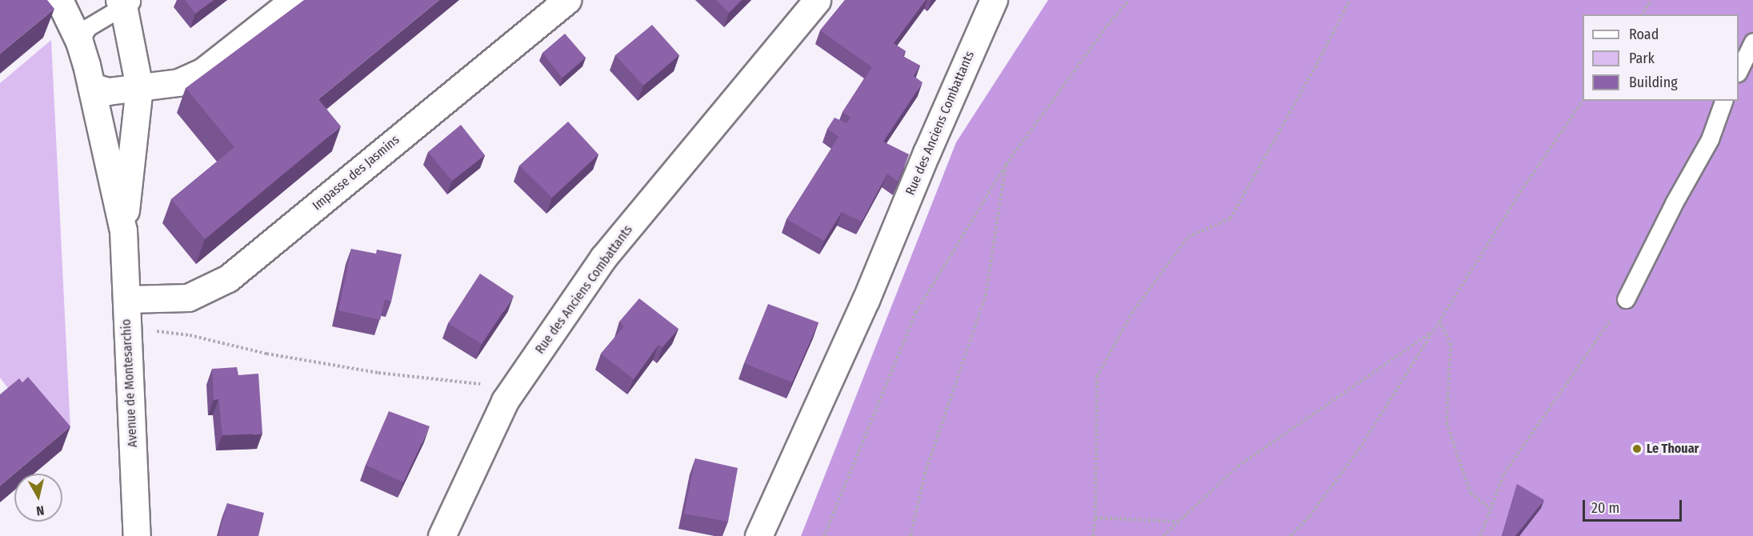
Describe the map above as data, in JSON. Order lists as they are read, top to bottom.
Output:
{
  "streets": {
    "street": ["Rue des Anciens Combattants", "Impasse des Jasmins", "Avenue de Montesarchio"]
  },
  "crossings": [
    ["Impasse des Jasmins", "Avenue de Montesarchio"]
  ],
  "places": ["Le Thouar"],
  "legend": ["Road", "Park", "Building"],
  "scale_bar": "20 m",
  "north": "bottom"
}
